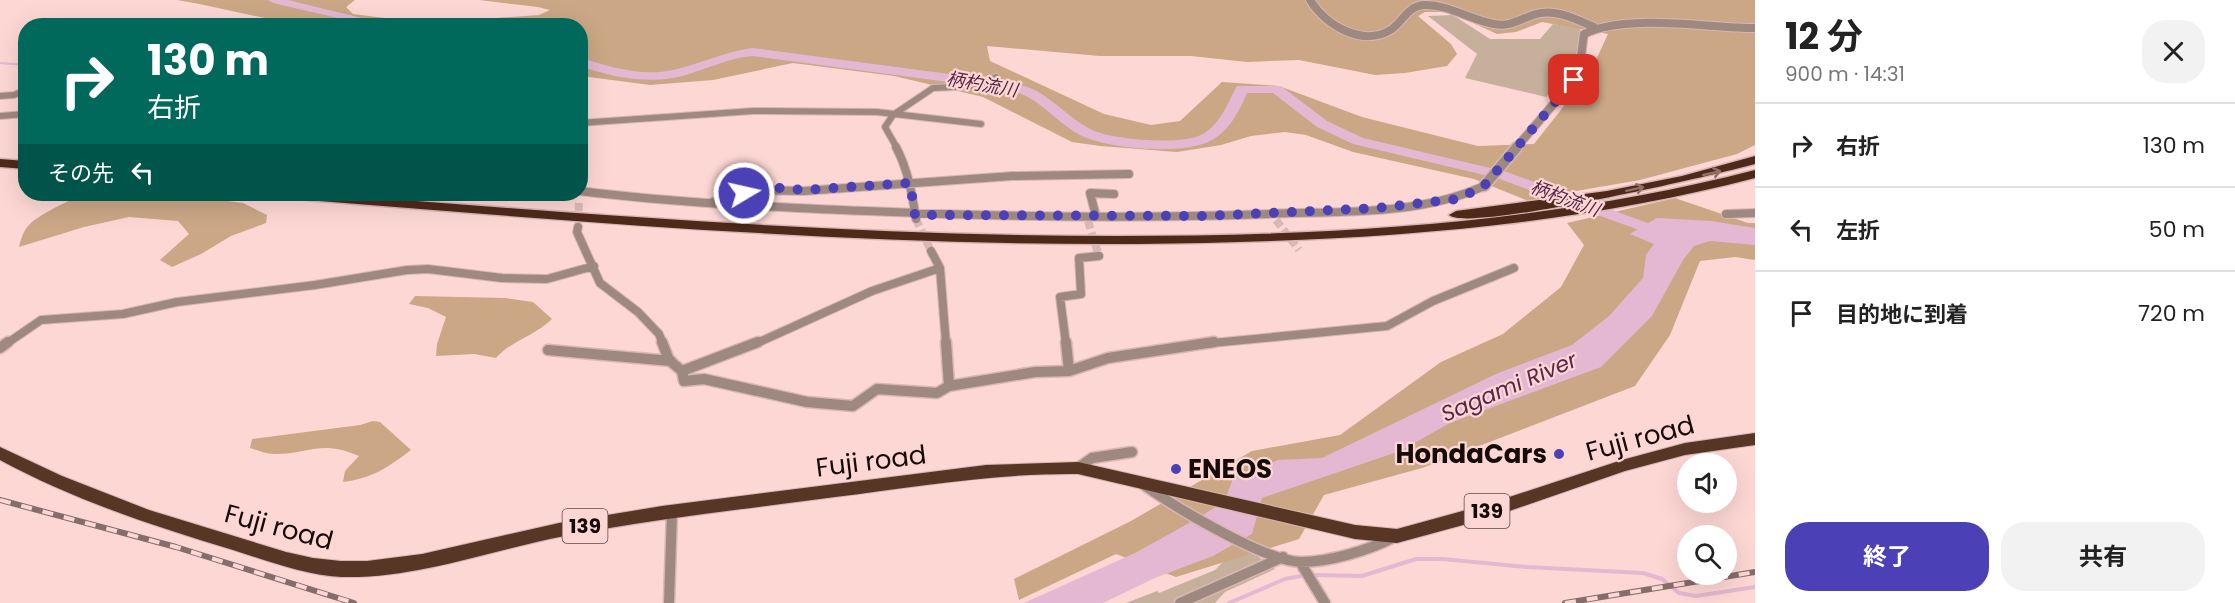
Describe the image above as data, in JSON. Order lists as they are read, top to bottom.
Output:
{
  "streets": {
    "highway": ["Fuji road", "139"]
  },
  "water": ["柄杓流川", "Sagami River"],
  "places": ["HondaCars", "ENEOS"],
  "page": {
    "heading": ["12 分", "900 m · 14:31"],
    "turn": ["130 m", "右折"],
    "list": [
      {
        "name": "右折",
        "value": "130 m"
      },
      {
        "name": "左折",
        "value": "50 m"
      },
      {
        "name": "目的地に到着",
        "value": "720 m"
      }
    ],
    "then": "その先",
    "buttons": ["終了", "共有"]
  }
}
